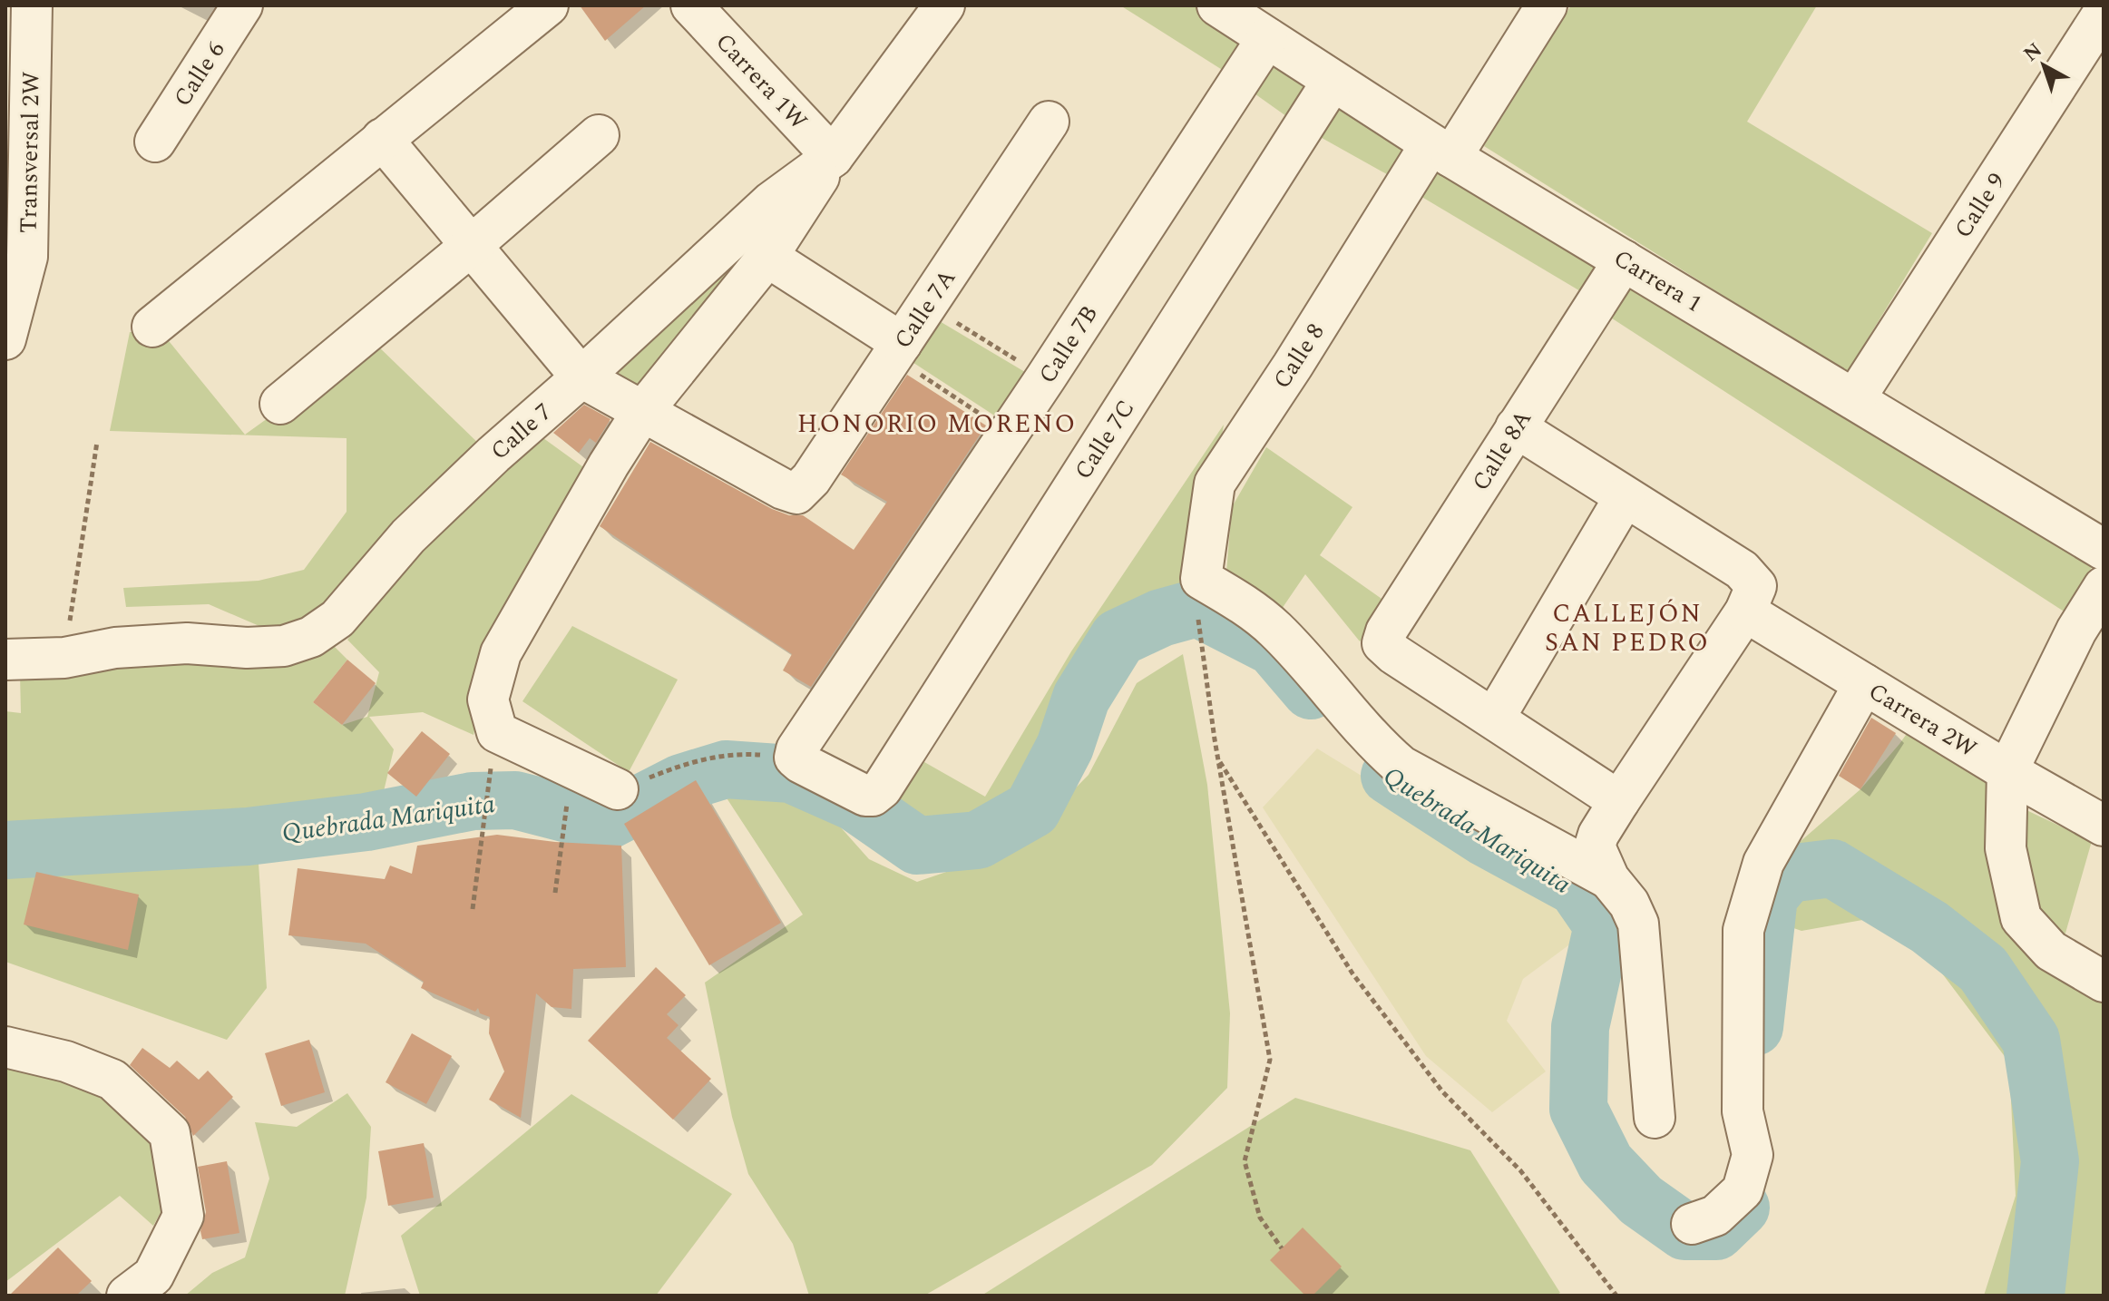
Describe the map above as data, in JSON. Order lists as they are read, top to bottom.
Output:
{
  "streets": {
    "street": [
      "Calle 6",
      "Carrera 1W",
      "Transversal 2W",
      "Calle 9",
      "Carrera 1",
      "Calle 7A",
      "Calle 7B",
      "Calle 8",
      "Calle 7",
      "Calle 7C",
      "Calle 8A",
      "Carrera 2W"
    ]
  },
  "crossings": [
    ["Carrera 1W", "Calle 7"],
    ["Calle 9", "Carrera 1"],
    ["Carrera 1", "Calle 7B"],
    ["Carrera 1", "Calle 8"],
    ["Carrera 1", "Calle 7C"],
    ["Carrera 1", "Calle 8A"],
    ["Calle 7B", "Calle 7C"]
  ],
  "districts": ["HONORIO MORENO", "CALLEJÓN SAN PEDRO"],
  "water": ["Quebrada Mariquita"],
  "north": "top left"
}
